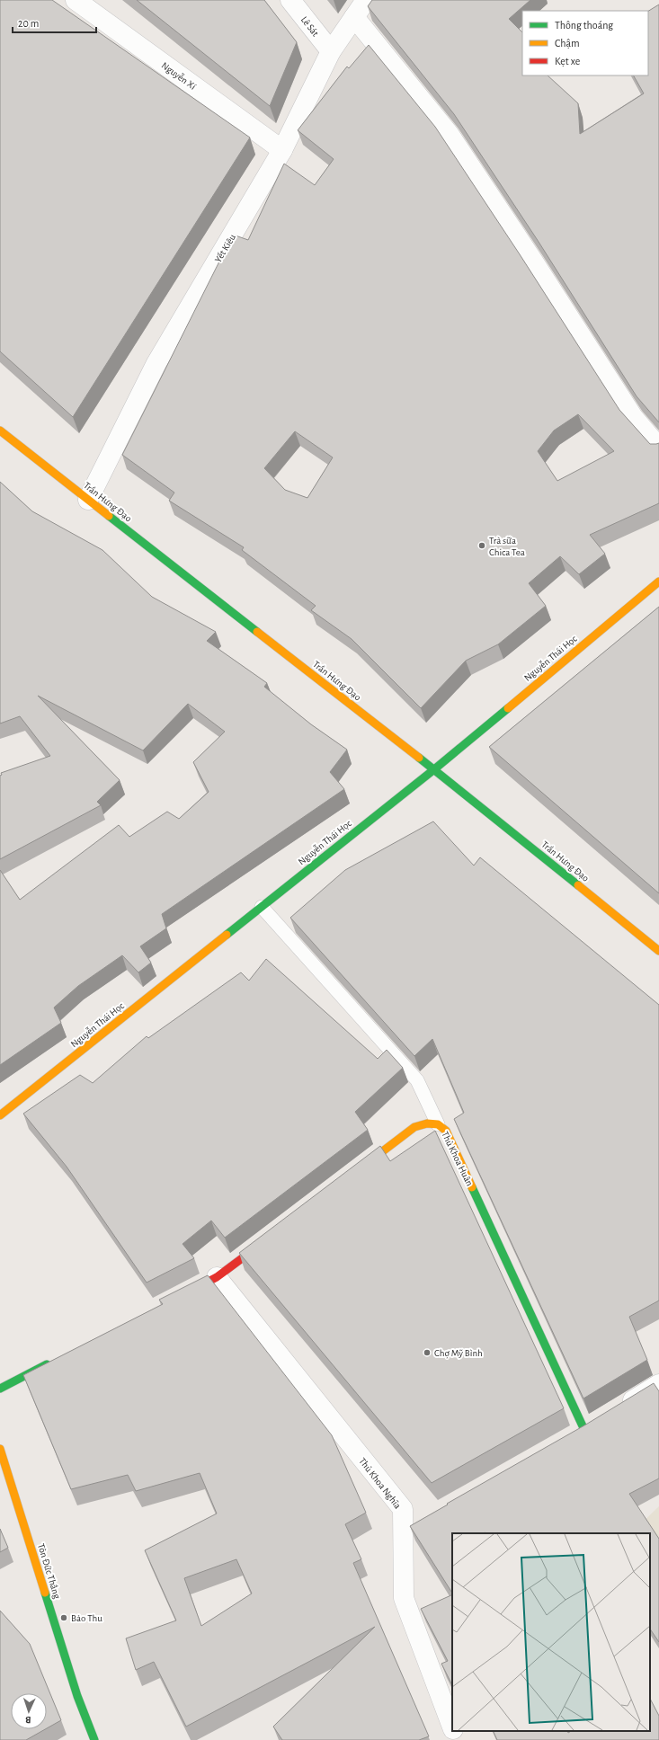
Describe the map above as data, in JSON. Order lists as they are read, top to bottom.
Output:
{
  "streets": {
    "main road": [
      "Trần Hưng Đạo",
      "Nguyễn Thái Học",
      "Thủ Khoa Huân",
      "Tôn Đức Thắng"
    ],
    "street": [
      "Lê Sát",
      "Nguyễn Xí",
      "Yết Kiêu",
      "Thủ Khoa Nghĩa"
    ]
  },
  "crossings": [
    ["Lê Sát", "Yết Kiêu"],
    ["Nguyễn Xí", "Yết Kiêu"],
    ["Yết Kiêu", "Trần Hưng Đạo"],
    ["Trần Hưng Đạo", "Nguyễn Thái Học"],
    ["Nguyễn Thái Học", "Thủ Khoa Huân"]
  ],
  "places": ["Trà sữa Chica Tea", "Chợ Mỹ Bình", "Bảo Thu"],
  "legend": ["Thông thoáng", "Chậm", "Kẹt xe"],
  "scale_bar": "20 m",
  "north": "bottom"
}
